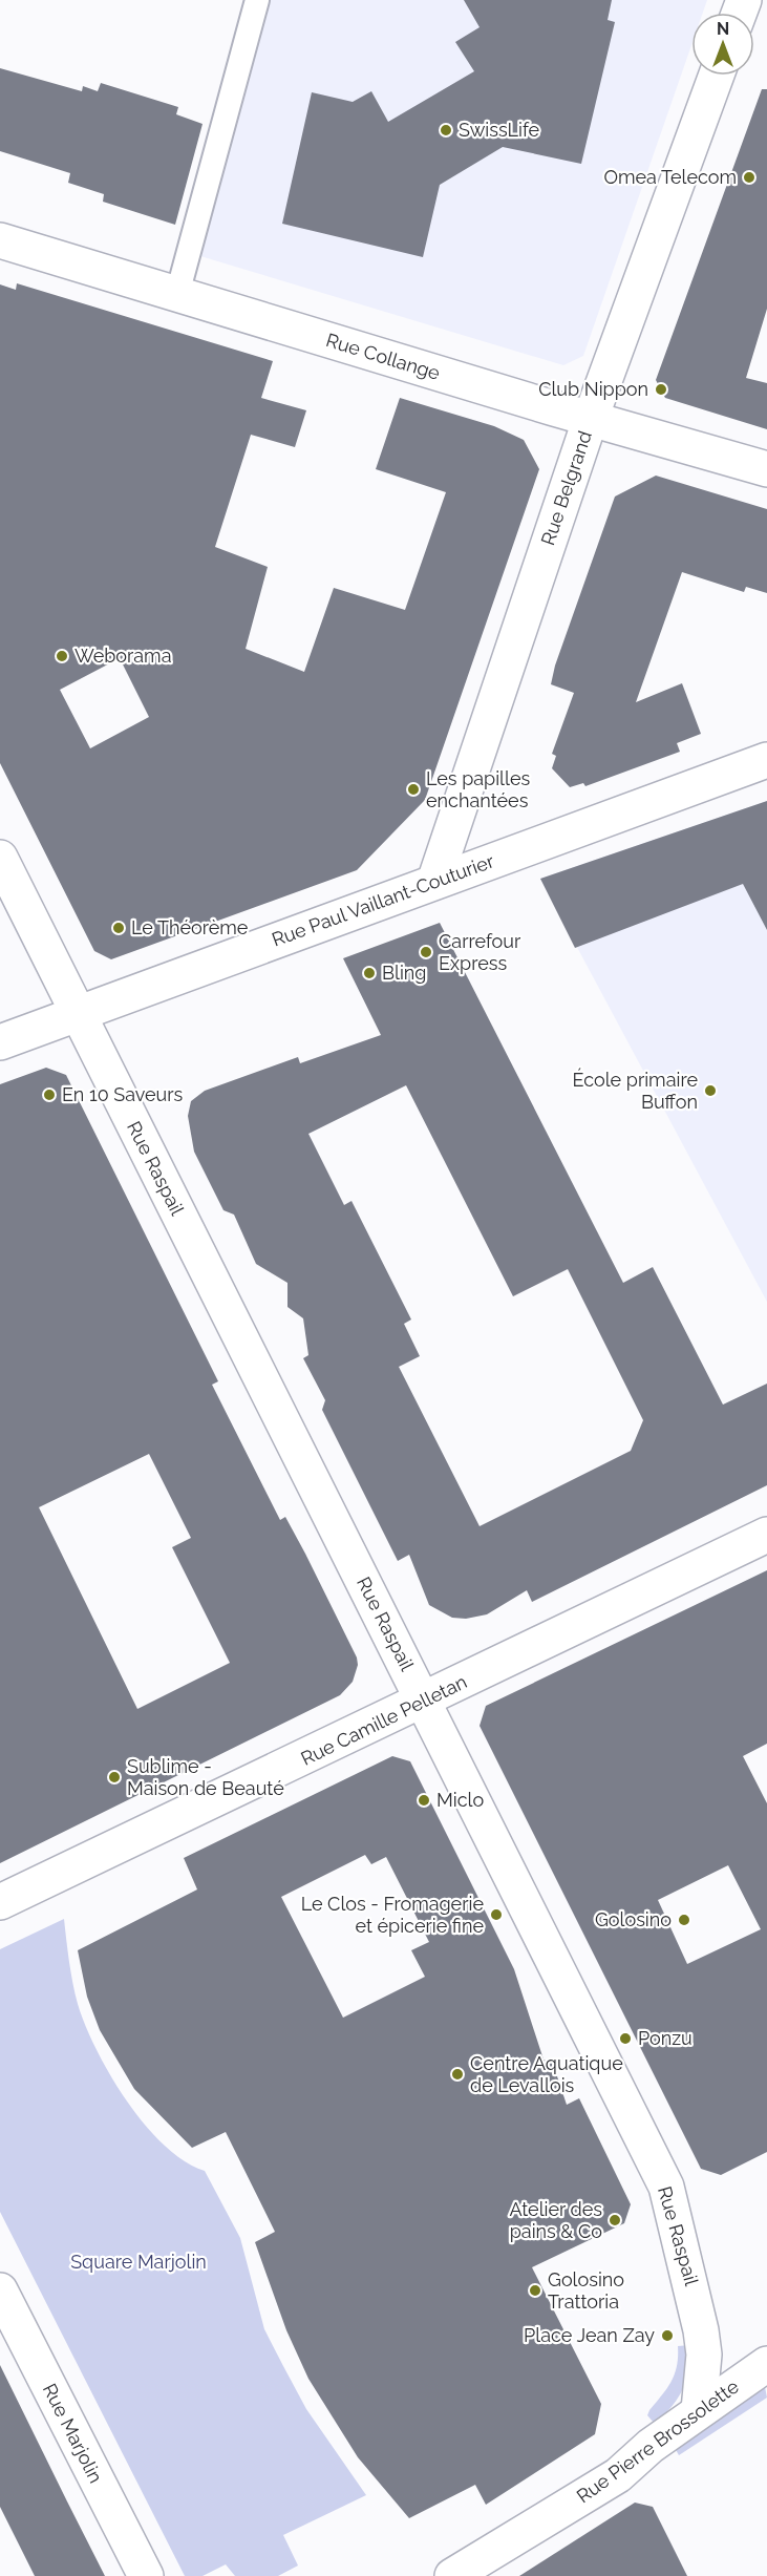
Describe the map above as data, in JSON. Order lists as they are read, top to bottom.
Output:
{
  "streets": {
    "street": [
      "Rue Collange",
      "Rue Belgrand",
      "Rue Paul Vaillant-Couturier",
      "Rue Raspail",
      "Rue Camille Pelletan",
      "Rue Marjolin",
      "Rue Pierre Brossolette"
    ]
  },
  "crossings": [
    ["Rue Collange", "Rue Belgrand"],
    ["Rue Belgrand", "Rue Paul Vaillant-Couturier"],
    ["Rue Paul Vaillant-Couturier", "Rue Raspail"],
    ["Rue Raspail", "Rue Camille Pelletan"],
    ["Rue Raspail", "Rue Pierre Brossolette"]
  ],
  "parks": ["Square Marjolin"],
  "places": [
    "SwissLife",
    "Omea Telecom",
    "Club Nippon",
    "Weborama",
    "Les papilles enchantées",
    "Le Théorème",
    "Carrefour Express",
    "Bling",
    "École primaire Buffon",
    "En 10 Saveurs",
    "Sublime - Maison de Beauté",
    "Miclo",
    "Le Clos - Fromagerie et épicerie fine",
    "Golosino",
    "Ponzu",
    "Centre Aquatique de Levallois",
    "Atelier des pains & Co",
    "Golosino Trattoria",
    "Place Jean Zay"
  ],
  "north": "top"
}
